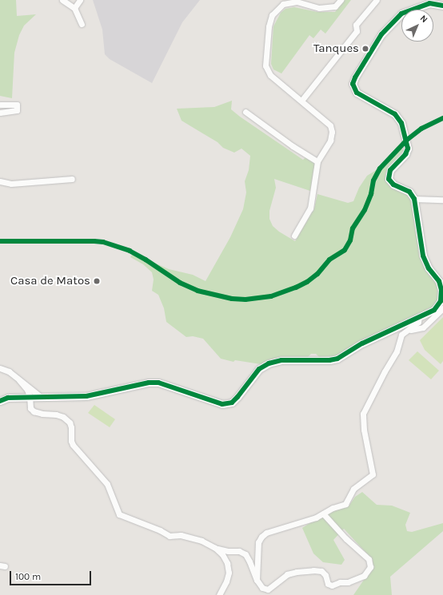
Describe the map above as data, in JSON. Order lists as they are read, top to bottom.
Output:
{
  "places": ["Tanques", "Casa de Matos"],
  "scale_bar": "100 m",
  "north": "top right"
}
